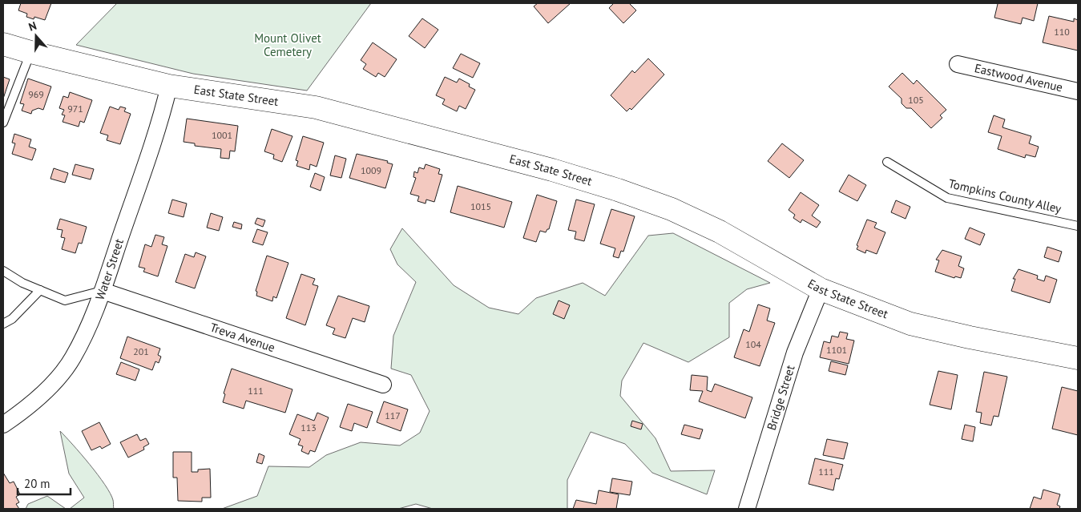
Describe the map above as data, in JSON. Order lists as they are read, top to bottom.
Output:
{
  "streets": {
    "highway": ["East State Street"],
    "street": [
      "Eastwood Avenue",
      "Water Street",
      "Treva Avenue",
      "Bridge Street"
    ],
    "lane": ["Tompkins County Alley"]
  },
  "crossings": [
    ["East State Street", "Water Street"],
    ["East State Street", "Bridge Street"],
    ["Water Street", "Treva Avenue"]
  ],
  "parks": ["Mount Olivet Cemetery"],
  "house_numbers": [
    "110",
    "969",
    "105",
    "971",
    "1001",
    "1009",
    "1015",
    "104",
    "1101",
    "201",
    "111",
    "117",
    "113",
    "111"
  ],
  "scale_bar": "20 m",
  "north": "top"
}
